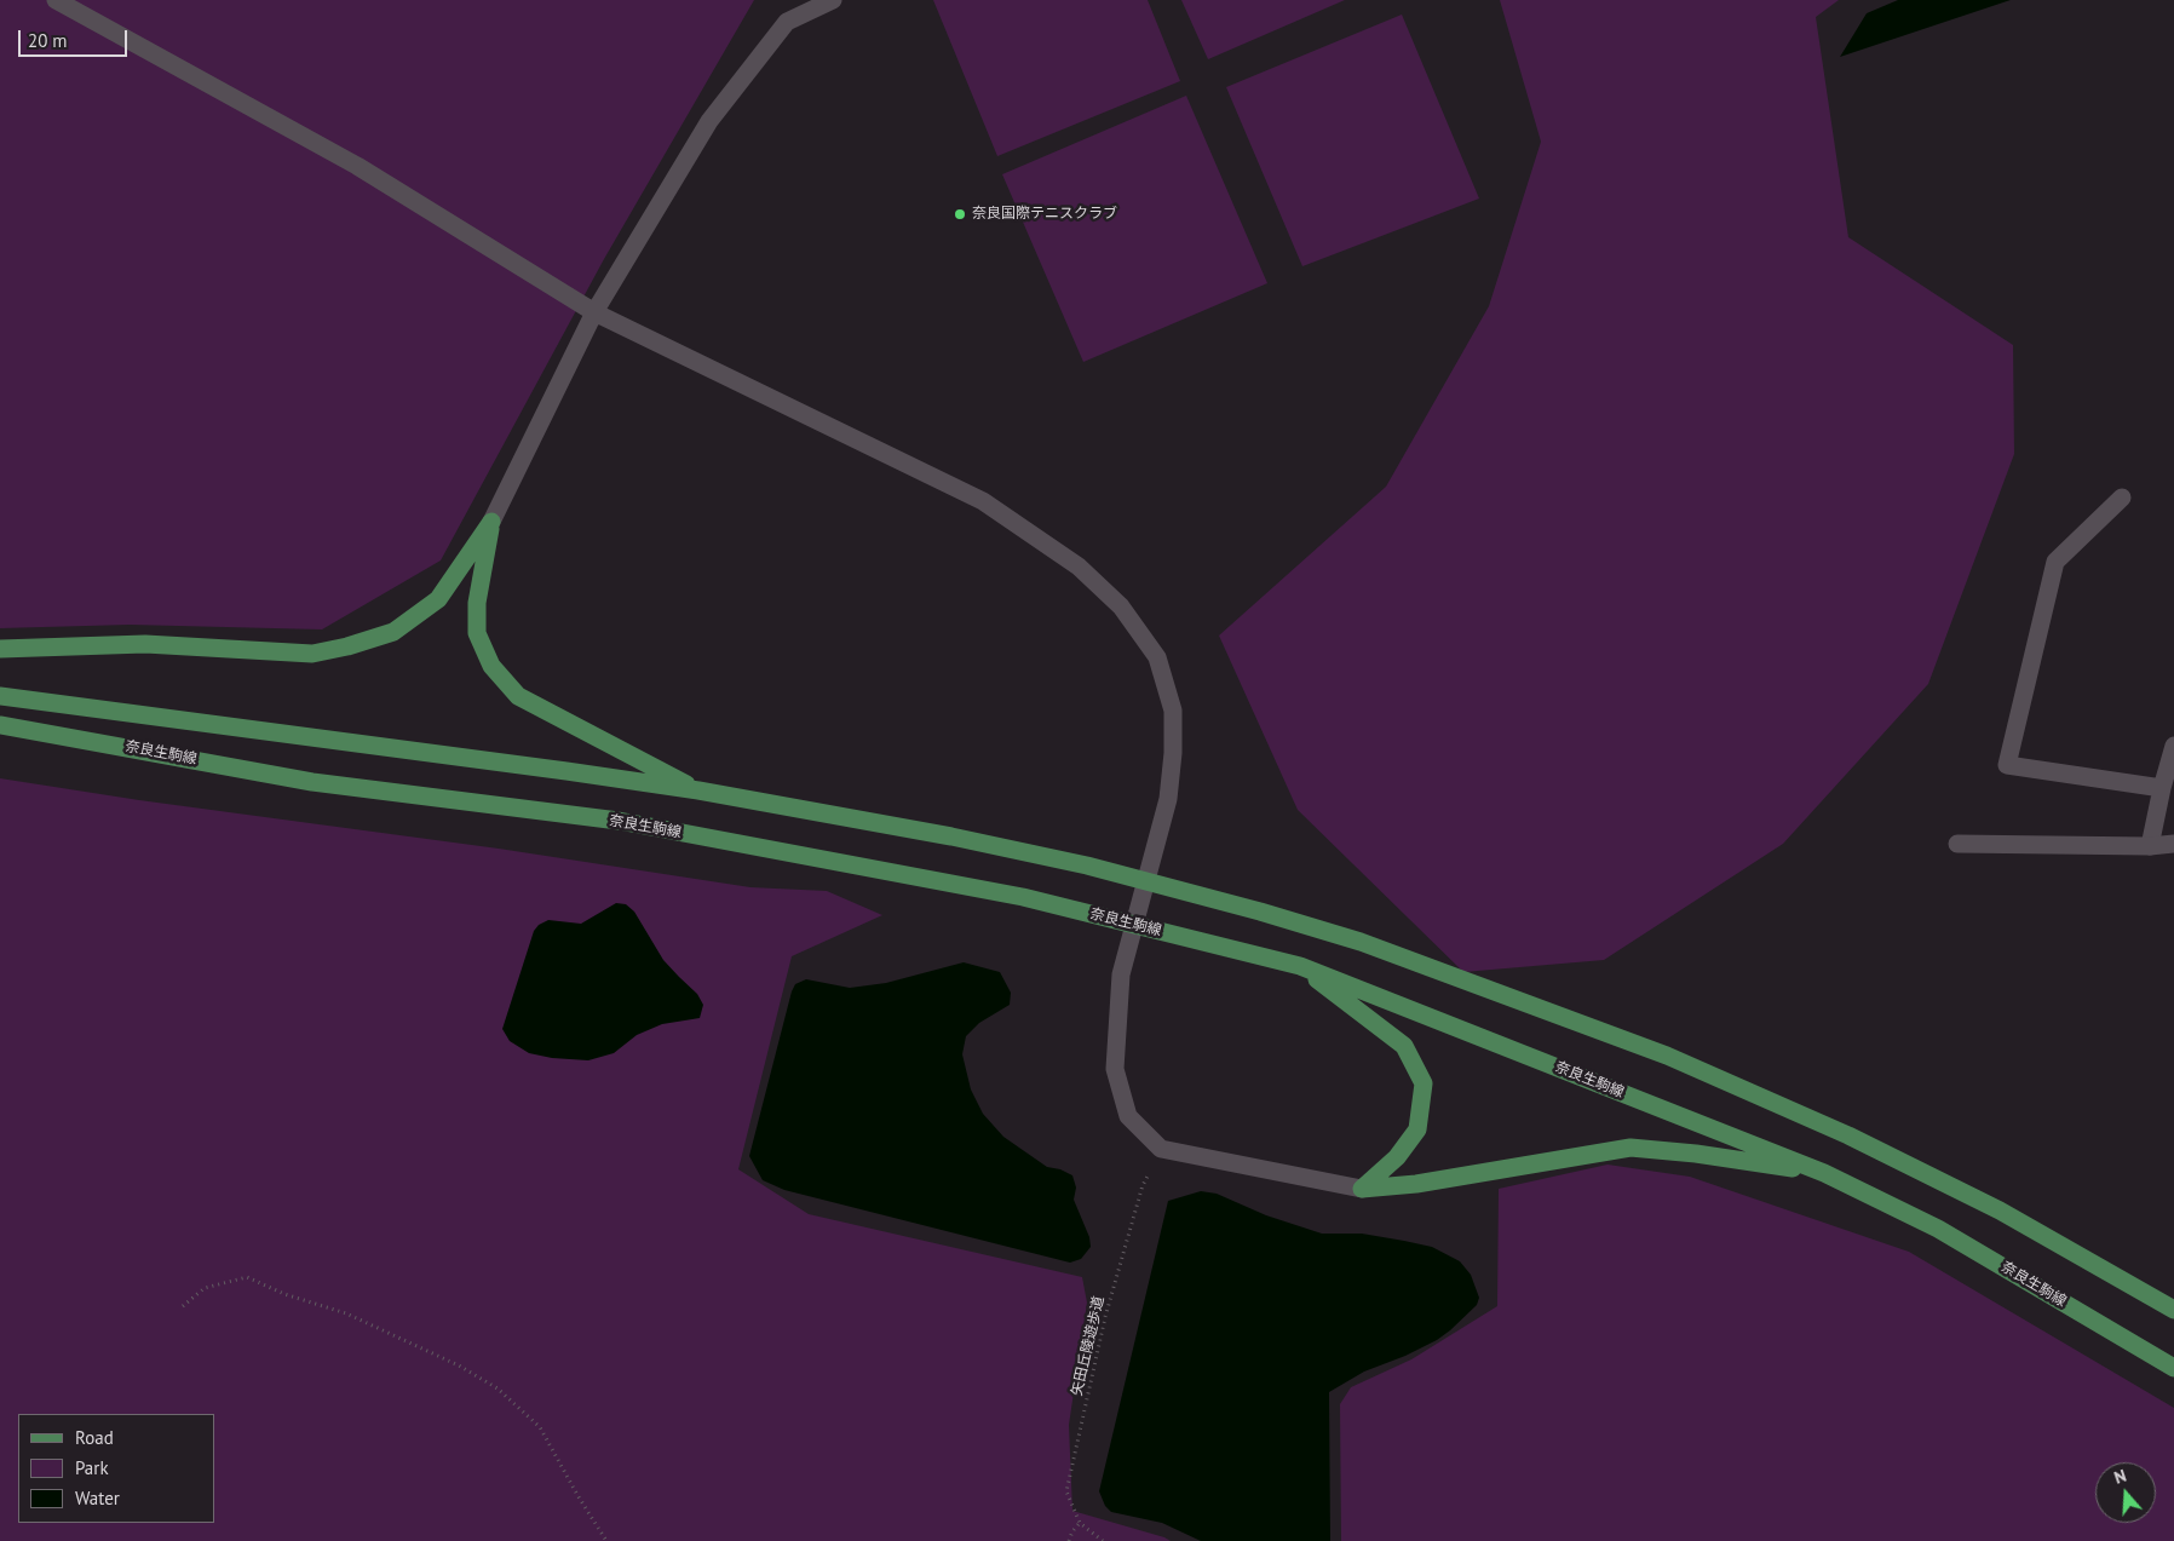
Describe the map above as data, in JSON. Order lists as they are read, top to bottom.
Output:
{
  "streets": {
    "main road": ["奈良生駒線"],
    "path": ["矢田丘陵遊歩道"]
  },
  "places": ["奈良国際テニスクラブ"],
  "legend": ["Road", "Park", "Water"],
  "scale_bar": "20 m",
  "north": "top"
}
